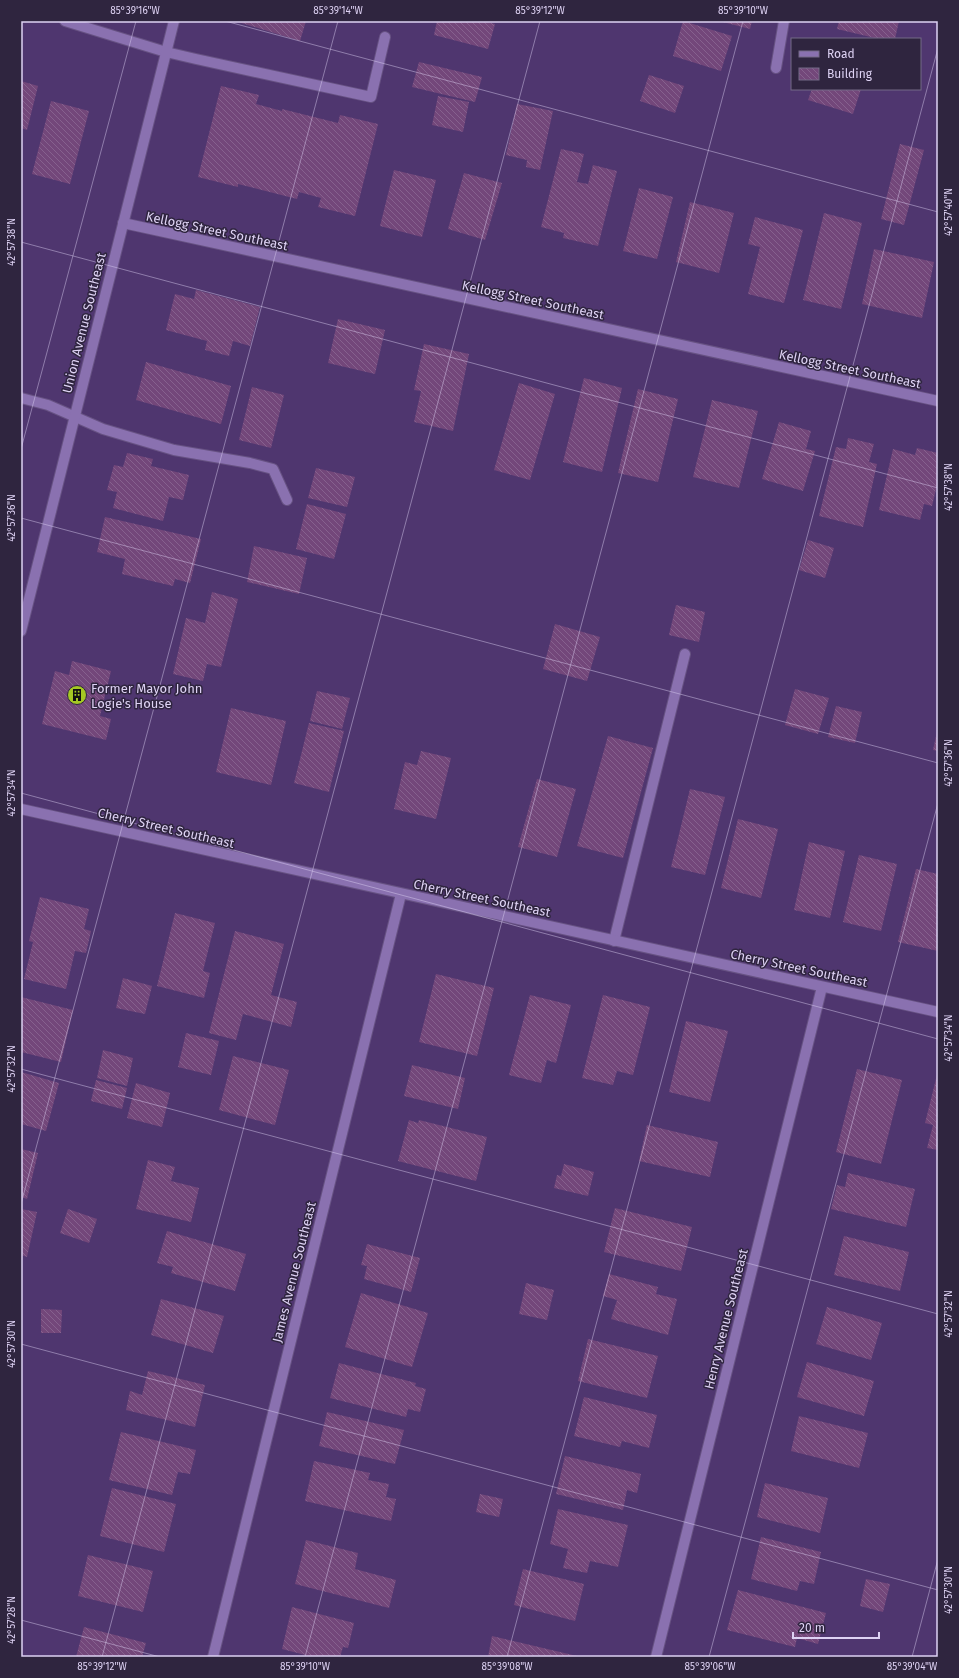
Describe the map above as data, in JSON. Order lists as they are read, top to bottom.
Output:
{
  "streets": {
    "street": [
      "Kellogg Street Southeast",
      "Union Avenue Southeast",
      "Cherry Street Southeast",
      "James Avenue Southeast",
      "Henry Avenue Southeast"
    ]
  },
  "crossings": [
    ["Kellogg Street Southeast", "Union Avenue Southeast"],
    ["Cherry Street Southeast", "James Avenue Southeast"],
    ["Cherry Street Southeast", "Henry Avenue Southeast"]
  ],
  "places": {
    "building": ["Former Mayor John Logie's House"]
  },
  "legend": ["Road", "Building"],
  "scale_bar": "20 m",
  "coordinates": [
    "85°39'16\"W",
    "85°39'14\"W",
    "85°39'12\"W",
    "85°39'10\"W",
    "42°57'40\"N",
    "42°57'38\"N",
    "42°57'36\"N",
    "42°57'34\"N",
    "42°57'32\"N",
    "42°57'30\"N",
    "42°57'28\"N",
    "85°39'08\"W",
    "85°39'06\"W",
    "85°39'04\"W"
  ]
}
